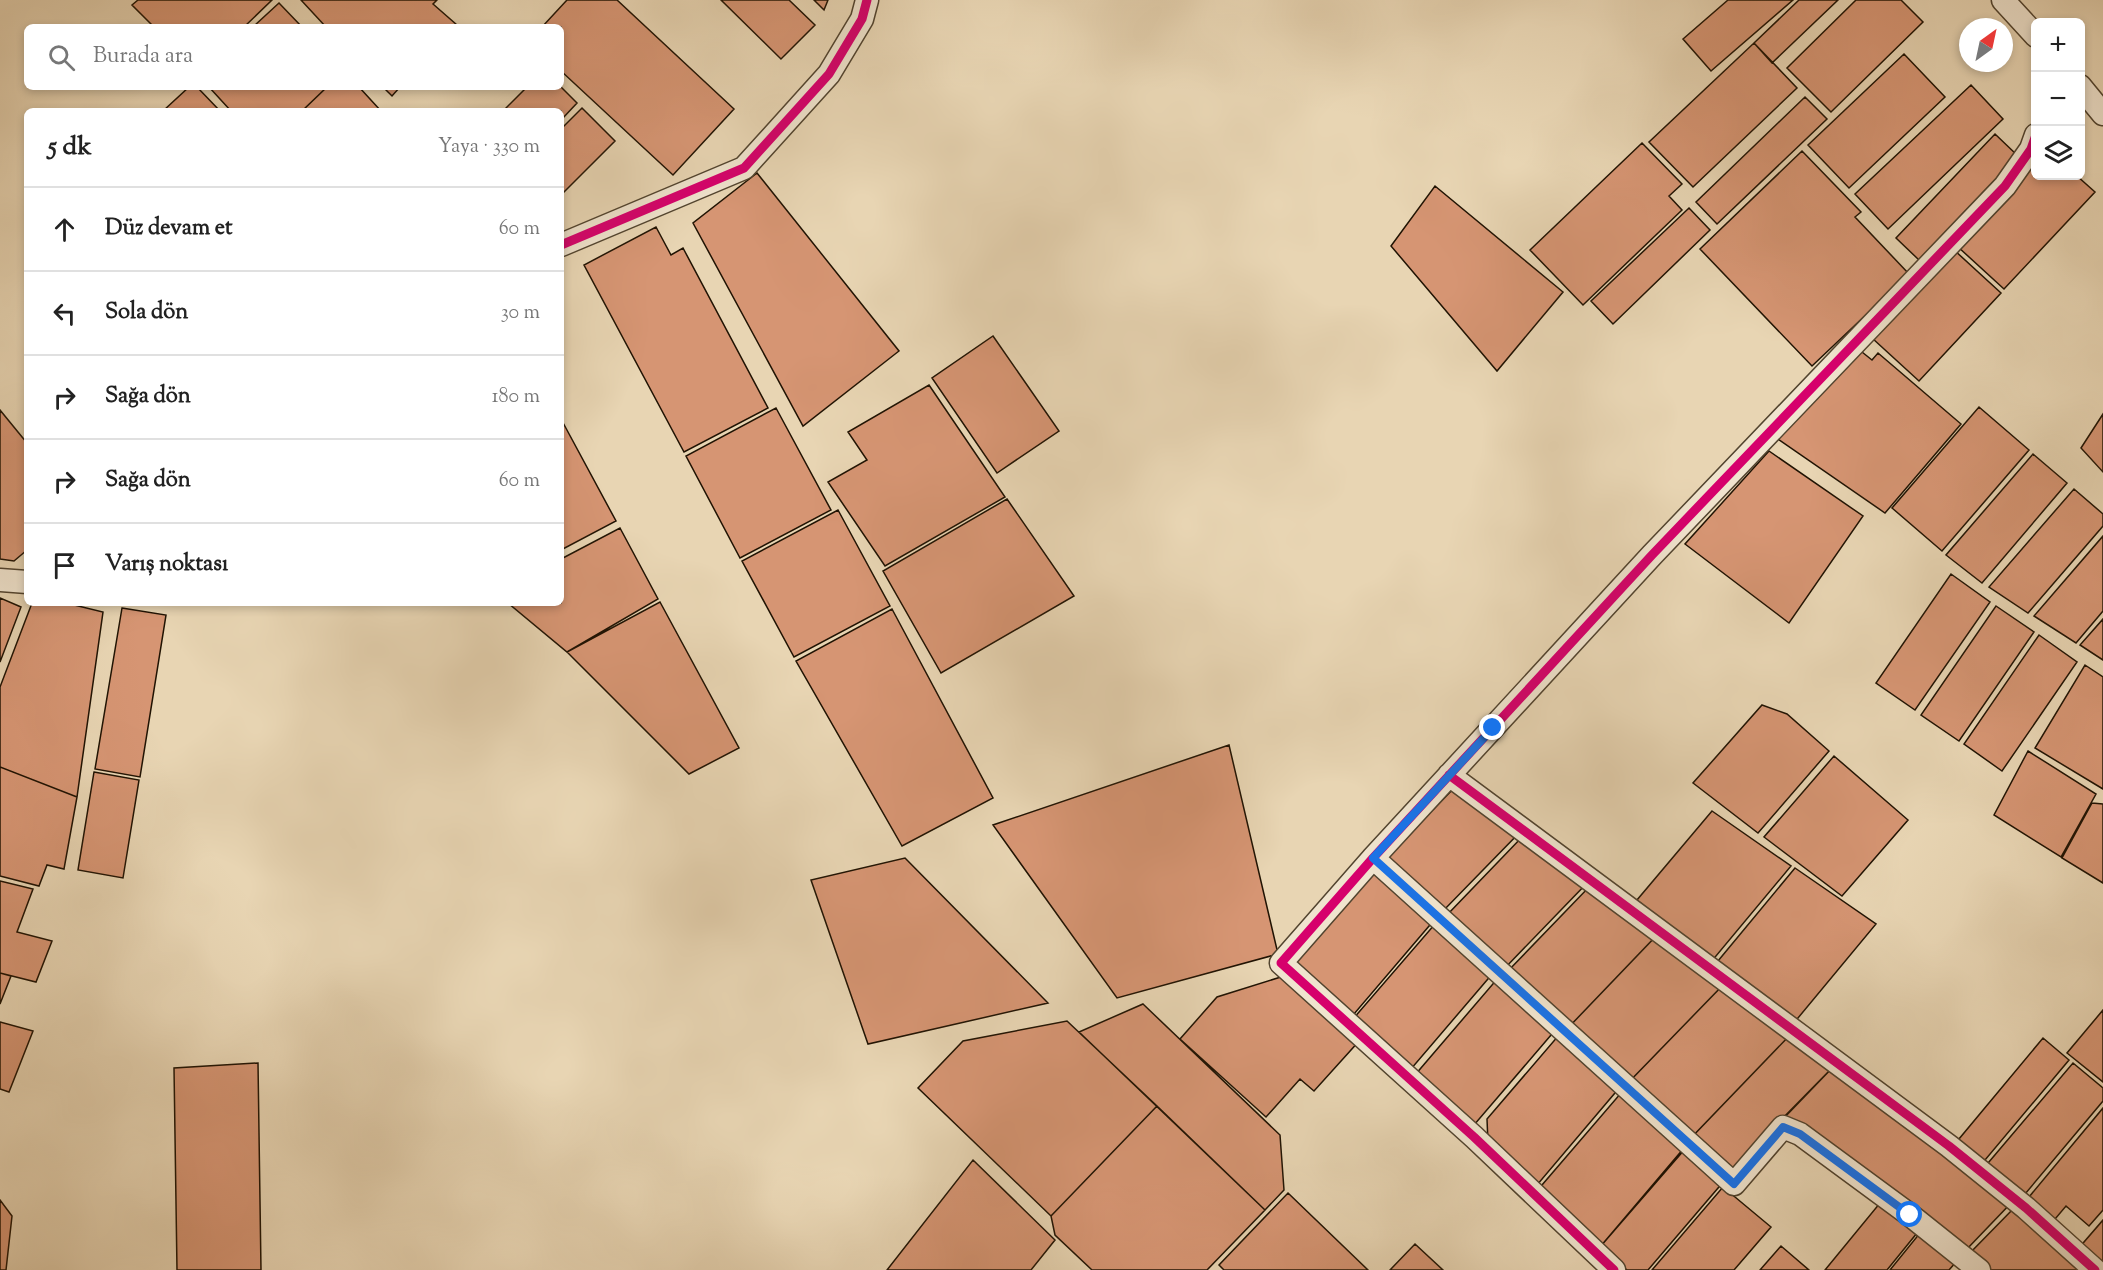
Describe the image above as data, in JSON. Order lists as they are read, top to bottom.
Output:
{
  "north": "top right",
  "page": {
    "map_buttons": ["+", "−"],
    "search": "Burada ara",
    "heading": ["5 dk", "Yaya · 330 m"],
    "list": [
      ["Düz devam et", "60 m"],
      ["Sola dön", "30 m"],
      ["Sağa dön", "180 m"],
      ["Sağa dön", "60 m"],
      "Varış noktası"
    ]
  }
}
